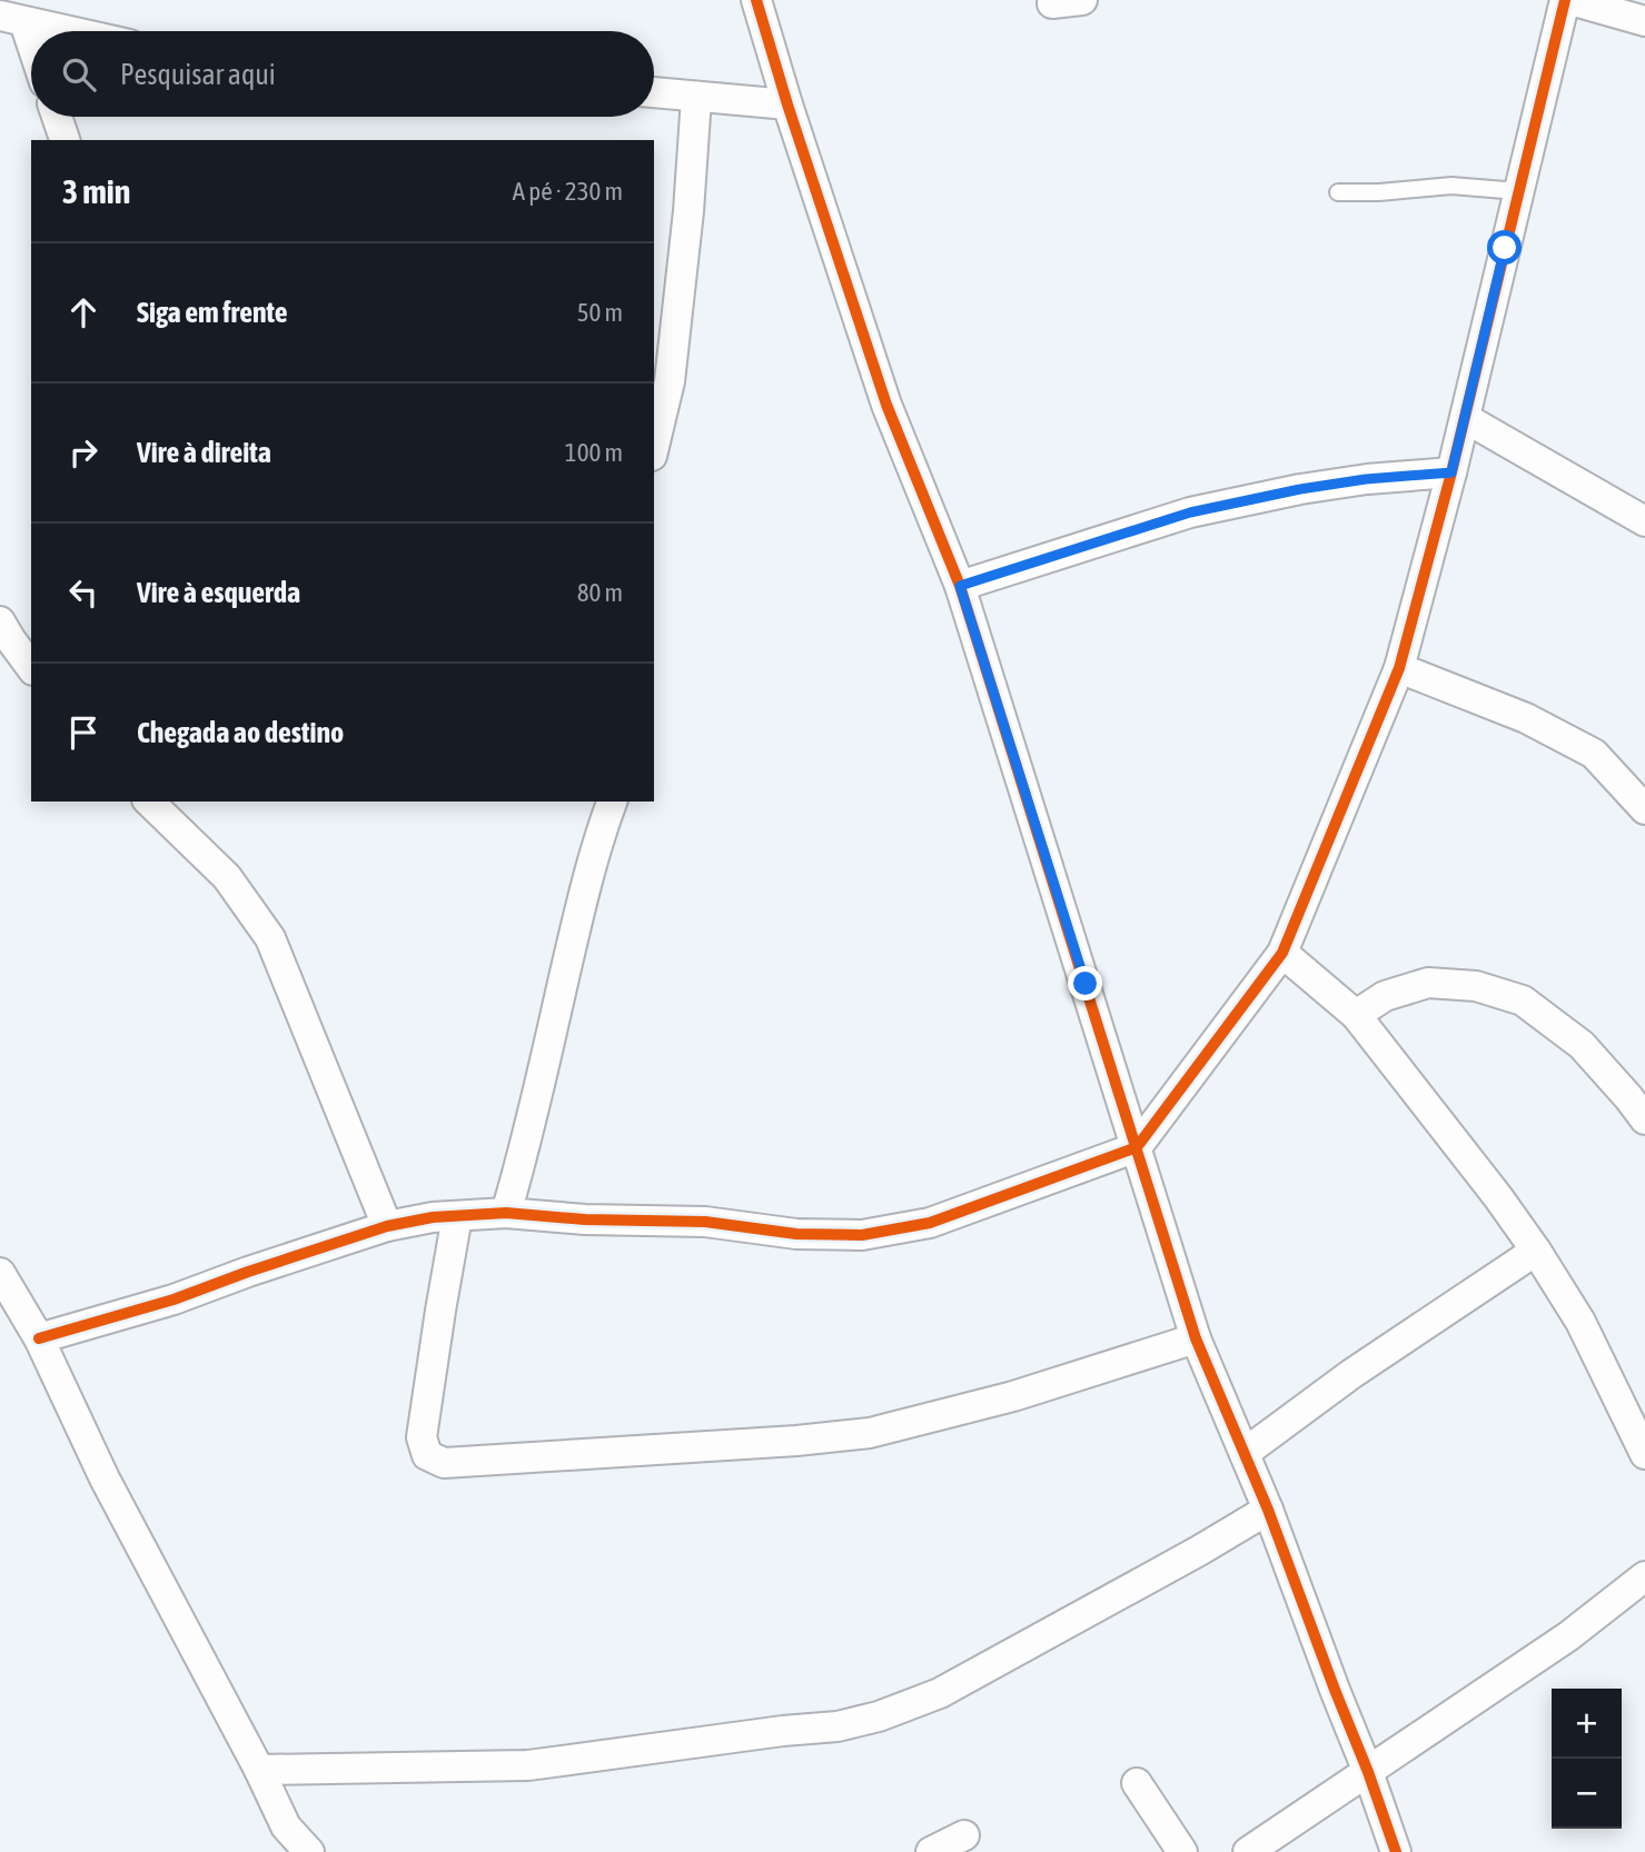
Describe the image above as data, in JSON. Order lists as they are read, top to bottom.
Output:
{
  "page": {
    "search": "Pesquisar aqui",
    "heading": ["3 min", "A pé · 230 m"],
    "list": [
      ["Siga em frente", "50 m"],
      ["Vire à direita", "100 m"],
      ["Vire à esquerda", "80 m"],
      "Chegada ao destino"
    ],
    "map_buttons": ["+", "−"]
  }
}
